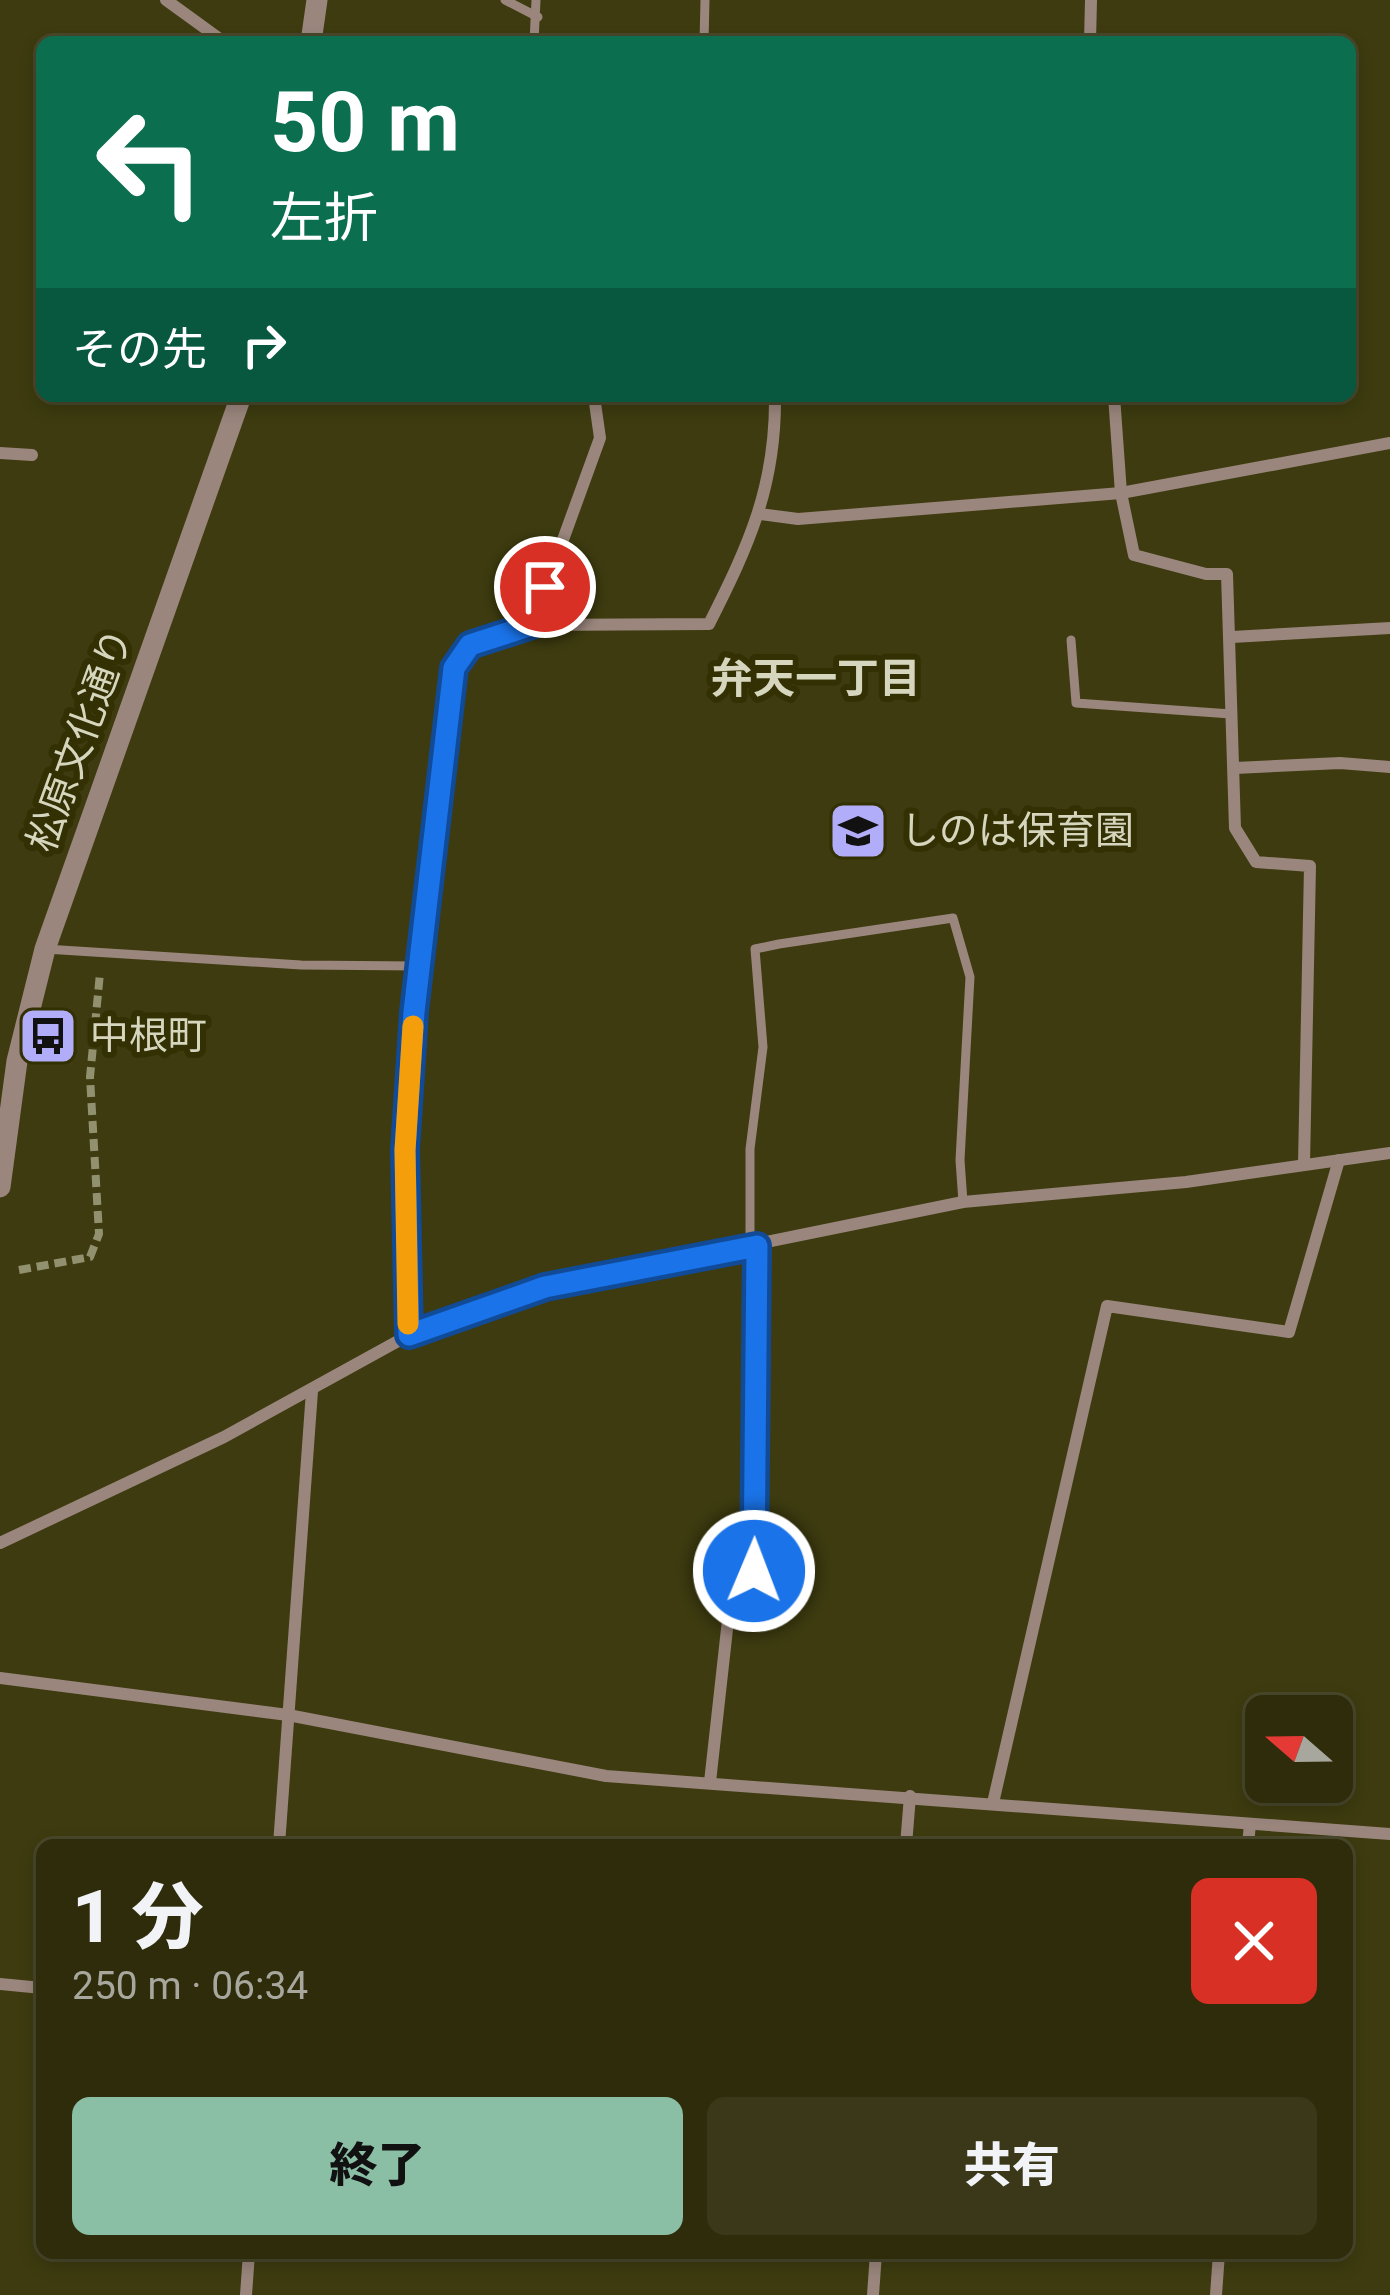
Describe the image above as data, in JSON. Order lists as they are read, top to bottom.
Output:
{
  "streets": {
    "street": ["松原文化通り"]
  },
  "districts": ["弁天一丁目"],
  "places": {
    "school or university": ["しのは保育園"],
    "bus stop": ["中根町"]
  },
  "north": "left",
  "page": {
    "turn": ["50 m", "左折"],
    "then": "その先",
    "heading": ["1 分", "250 m · 06:34"],
    "buttons": ["終了", "共有"]
  }
}
